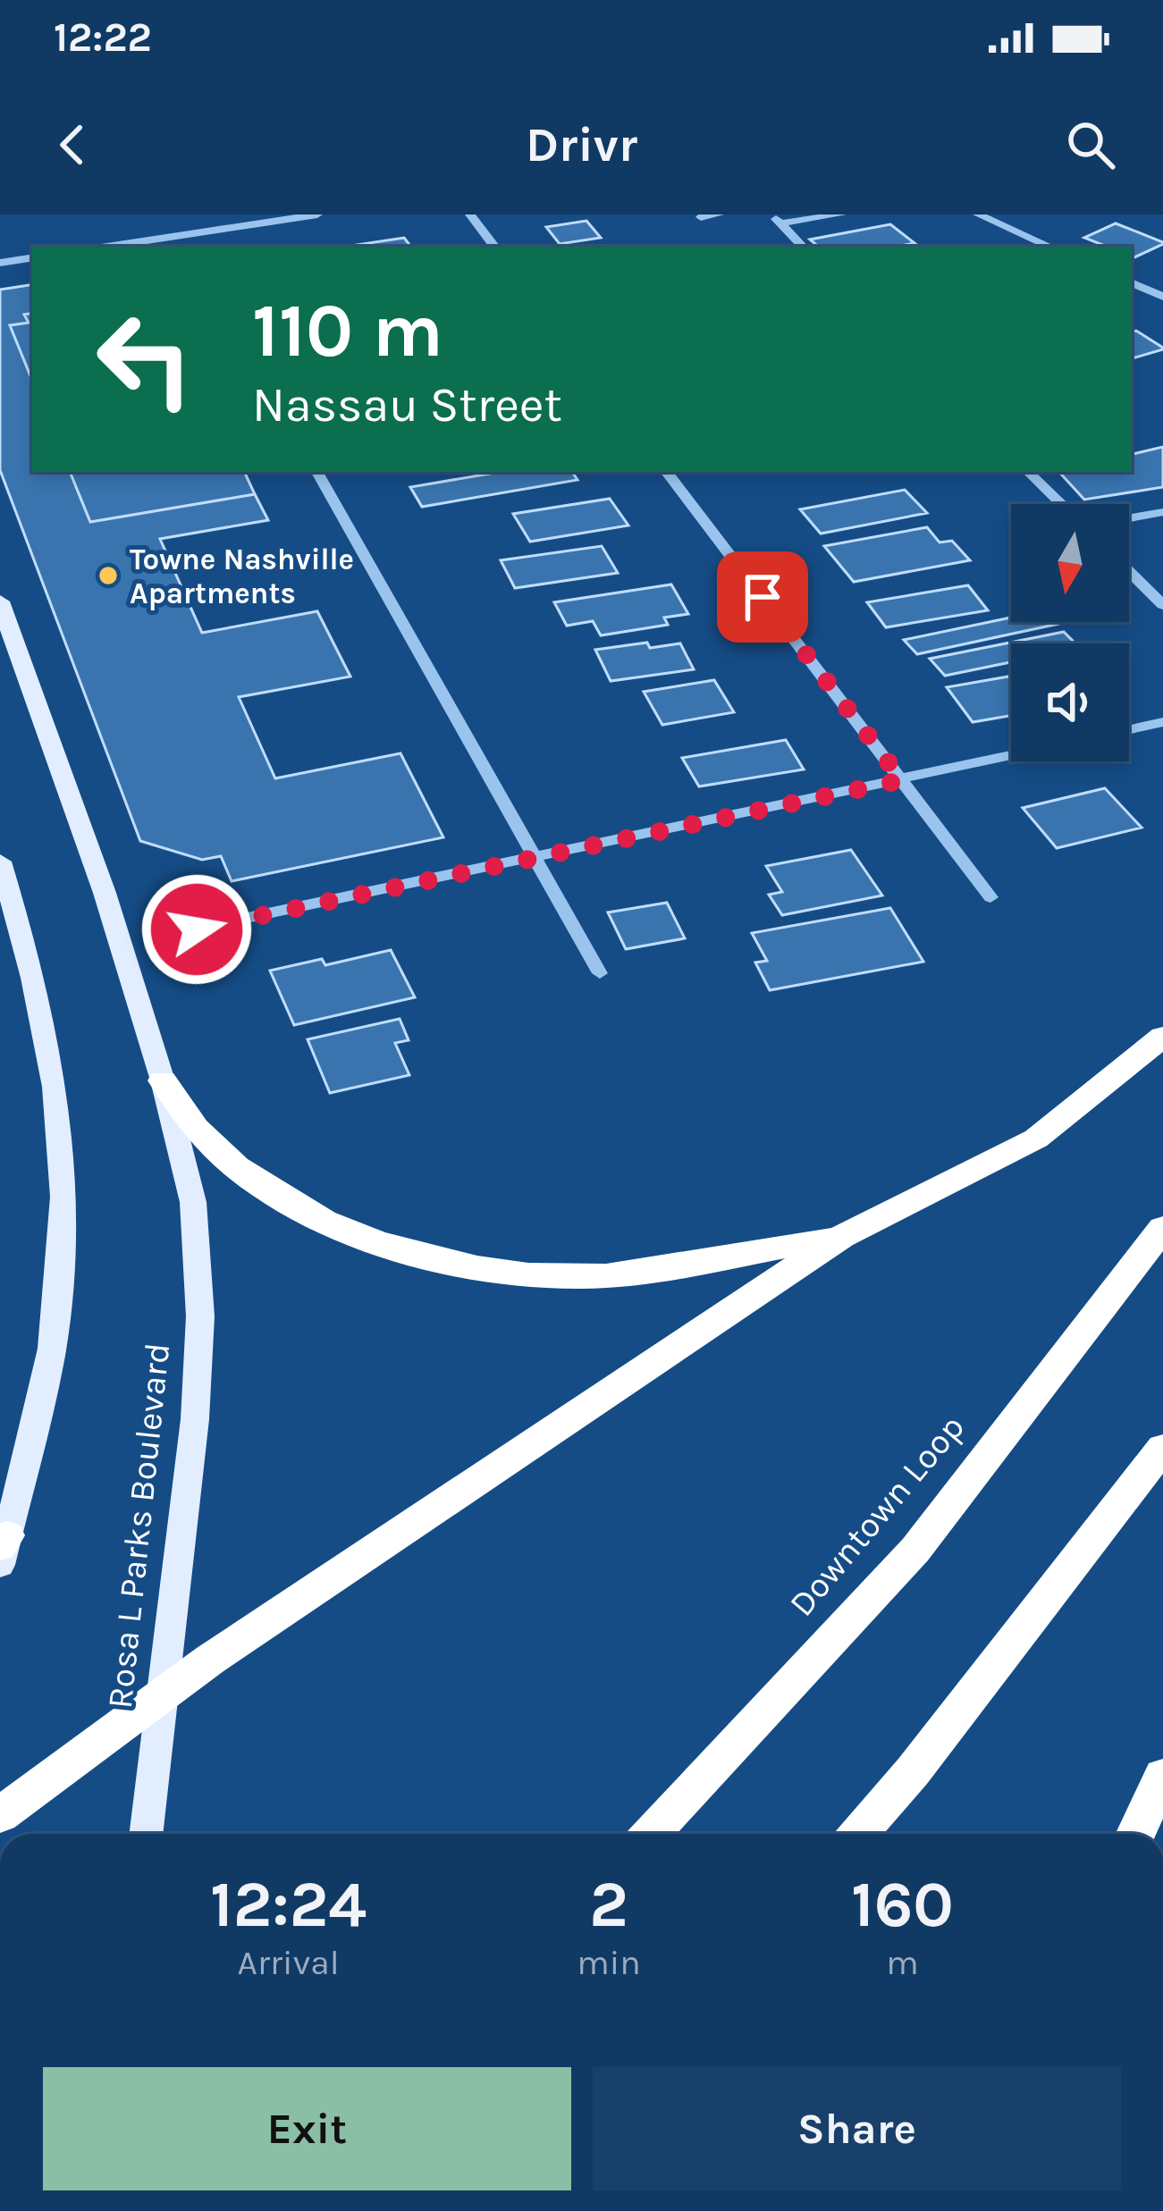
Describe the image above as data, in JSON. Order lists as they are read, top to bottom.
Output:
{
  "streets": {
    "highway": ["Downtown Loop"],
    "main road": ["Rosa L Parks Boulevard"]
  },
  "places": ["Towne Nashville Apartments"],
  "north": "bottom",
  "page": {
    "status": "12:22",
    "header": "Drivr",
    "turn": ["110 m", "Nassau Street"],
    "eta": [
      "12:24",
      "Arrival",
      "2",
      "min",
      "160",
      "m"
    ],
    "buttons": ["Exit", "Share"]
  }
}
